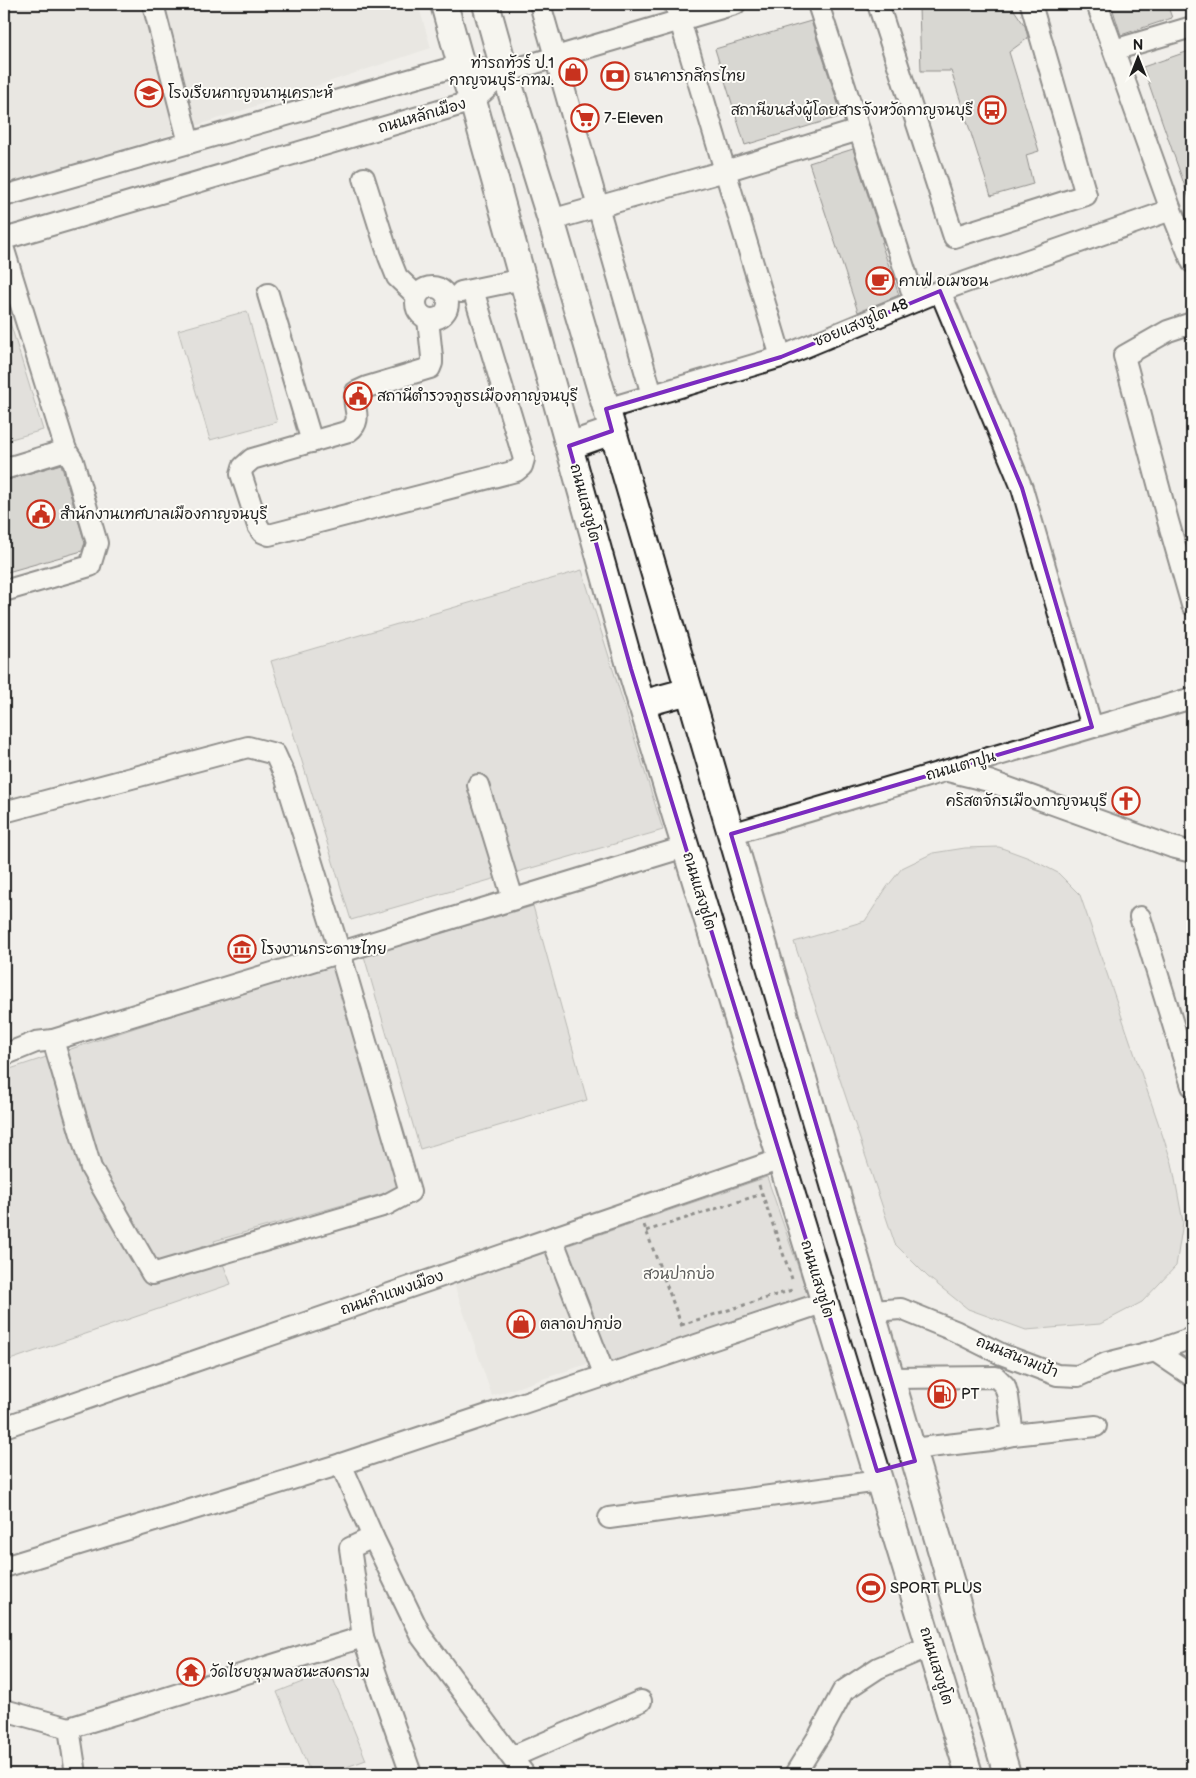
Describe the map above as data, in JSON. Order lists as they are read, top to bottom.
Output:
{
  "streets": {
    "main road": ["ถนนแสงชูโต"],
    "street": [
      "ถนนหลักเมือง",
      "ซอยแสงชูโต 48",
      "ถนนเตาปูน",
      "ถนนกำแพงเมือง",
      "ถนนสนามเป้า"
    ]
  },
  "crossings": [
    ["ถนนหลักเมือง", "ถนนแสงชูโต"],
    ["ถนนแสงชูโต", "ถนนกำแพงเมือง"]
  ],
  "parks": ["สวนปากบ่อ"],
  "places": {
    "shop": ["ท่ารถทัวร์ ป.1 กาญจนบุรี-กทม.", "ตลาดปากบ่อ"],
    "bank": ["ธนาคารกสิกรไทย"],
    "school or university": ["โรงเรียนกาญจนานุเคราะห์"],
    "bus stop": ["สถานีขนส่งผู้โดยสารจังหวัดกาญจนบุรี"],
    "supermarket": ["7-Eleven"],
    "cafe": ["คาเฟ่ อเมซอน"],
    "public building": ["สถานีตำรวจภูธรเมืองกาญจนบุรี", "สำนักงานเทศบาลเมืองกาญจนบุรี"],
    "church": ["คริสตจักรเมืองกาญจนบุรี"],
    "museum": ["โรงงานกระดาษไทย"],
    "fuel station": ["PT"],
    "sports": ["SPORT PLUS"],
    "temple": ["วัดไชยชุมพลชนะสงคราม"]
  },
  "north": "top"
}
